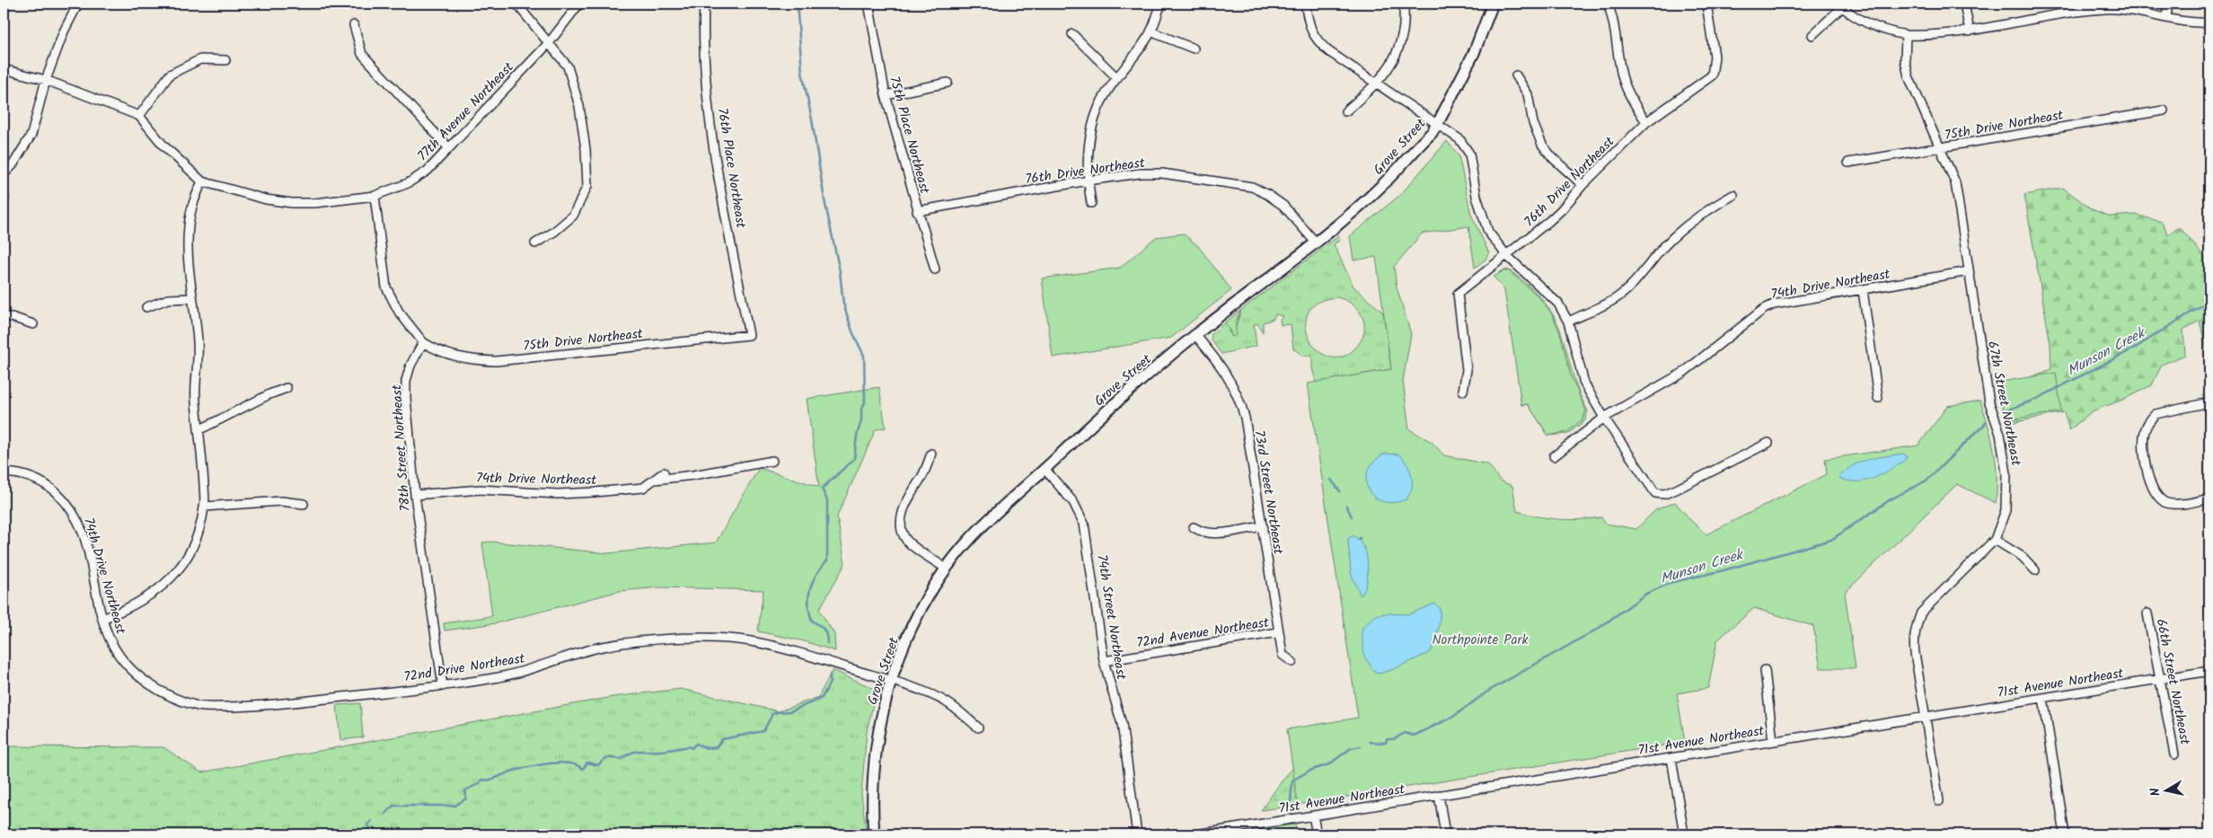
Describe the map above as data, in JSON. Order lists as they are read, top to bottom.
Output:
{
  "streets": {
    "street": [
      "77th Avenue Northeast",
      "75th Drive Northeast",
      "75th Place Northeast",
      "Grove Street",
      "76th Place Northeast",
      "76th Drive Northeast",
      "74th Drive Northeast",
      "67th Street Northeast",
      "78th Street Northeast",
      "73rd Street Northeast",
      "74th Street Northeast",
      "72nd Avenue Northeast",
      "72nd Drive Northeast",
      "66th Street Northeast",
      "71st Avenue Northeast"
    ]
  },
  "crossings": [
    ["75th Drive Northeast", "76th Place Northeast"],
    ["75th Drive Northeast", "67th Street Northeast"],
    ["75th Drive Northeast", "78th Street Northeast"],
    ["75th Place Northeast", "76th Drive Northeast"],
    ["Grove Street", "76th Drive Northeast"],
    ["Grove Street", "73rd Street Northeast"],
    ["Grove Street", "74th Street Northeast"],
    ["Grove Street", "72nd Drive Northeast"],
    ["74th Drive Northeast", "67th Street Northeast"],
    ["74th Drive Northeast", "78th Street Northeast"],
    ["74th Drive Northeast", "72nd Drive Northeast"],
    ["67th Street Northeast", "71st Avenue Northeast"],
    ["78th Street Northeast", "72nd Drive Northeast"],
    ["73rd Street Northeast", "72nd Avenue Northeast"],
    ["74th Street Northeast", "72nd Avenue Northeast"],
    ["66th Street Northeast", "71st Avenue Northeast"]
  ],
  "water": ["Munson Creek"],
  "parks": ["Northpointe Park"],
  "north": "left"
}
